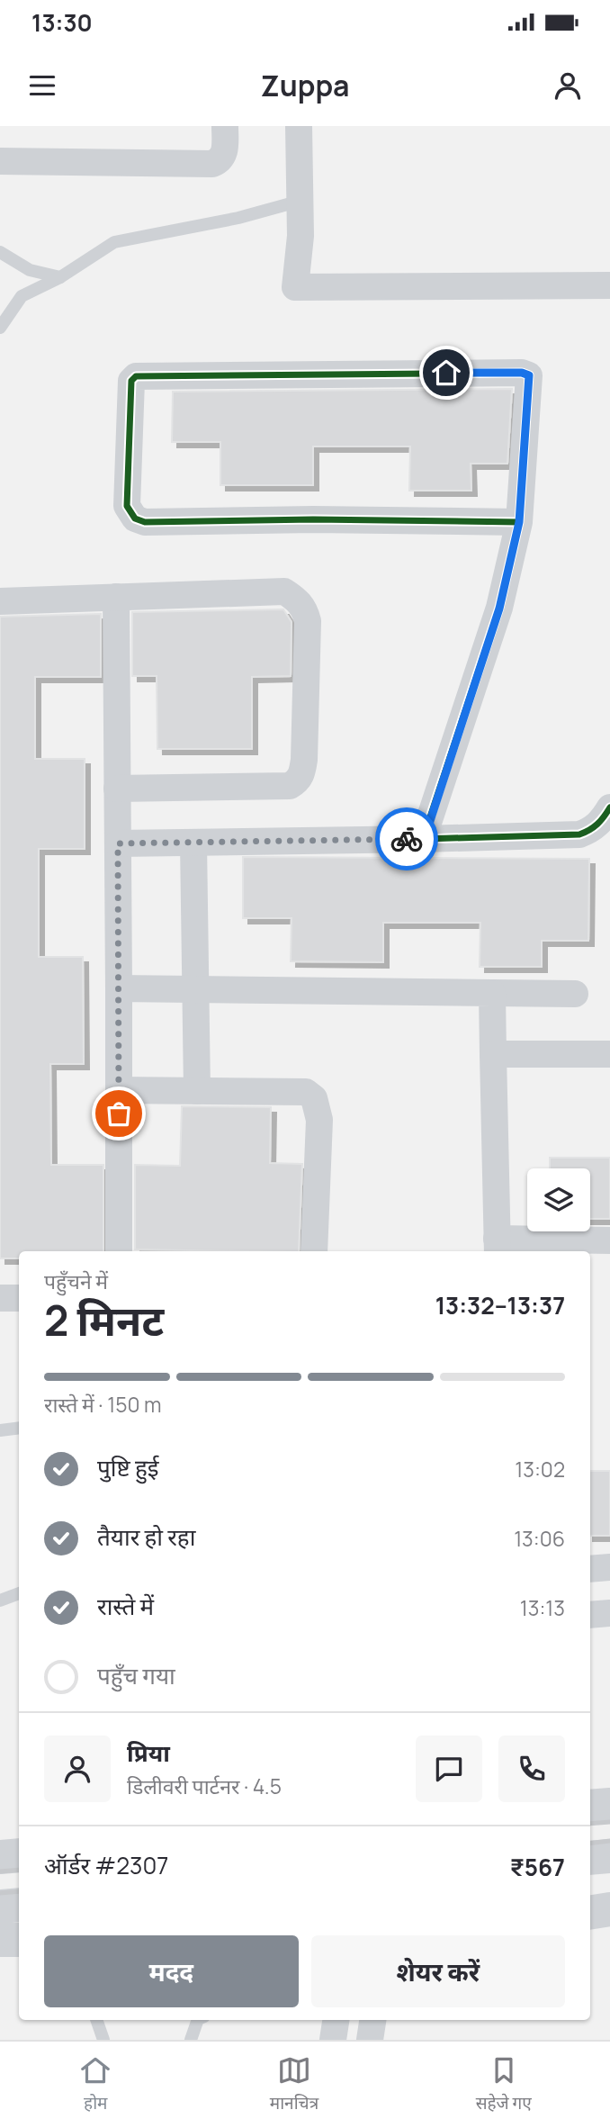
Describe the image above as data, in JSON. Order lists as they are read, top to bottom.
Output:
{
  "page": {
    "status": "13:30",
    "header": "Zuppa",
    "heading": ["2 मिनट", "पहुँचने में", "13:32–13:37"],
    "panel": [
      "प्रिया",
      "डिलीवरी पार्टनर · 4.5",
      "ऑर्डर #2307",
      "₹567"
    ],
    "bar": "रास्ते में · 150 m",
    "list": [
      ["पुष्टि हुई", "13:02"],
      ["तैयार हो रहा", "13:06"],
      ["रास्ते में", "13:13"],
      "पहुँच गया"
    ],
    "buttons": ["मदद", "शेयर करें"],
    "tabs": ["होम", "मानचित्र", "सहेजे गए"]
  }
}
